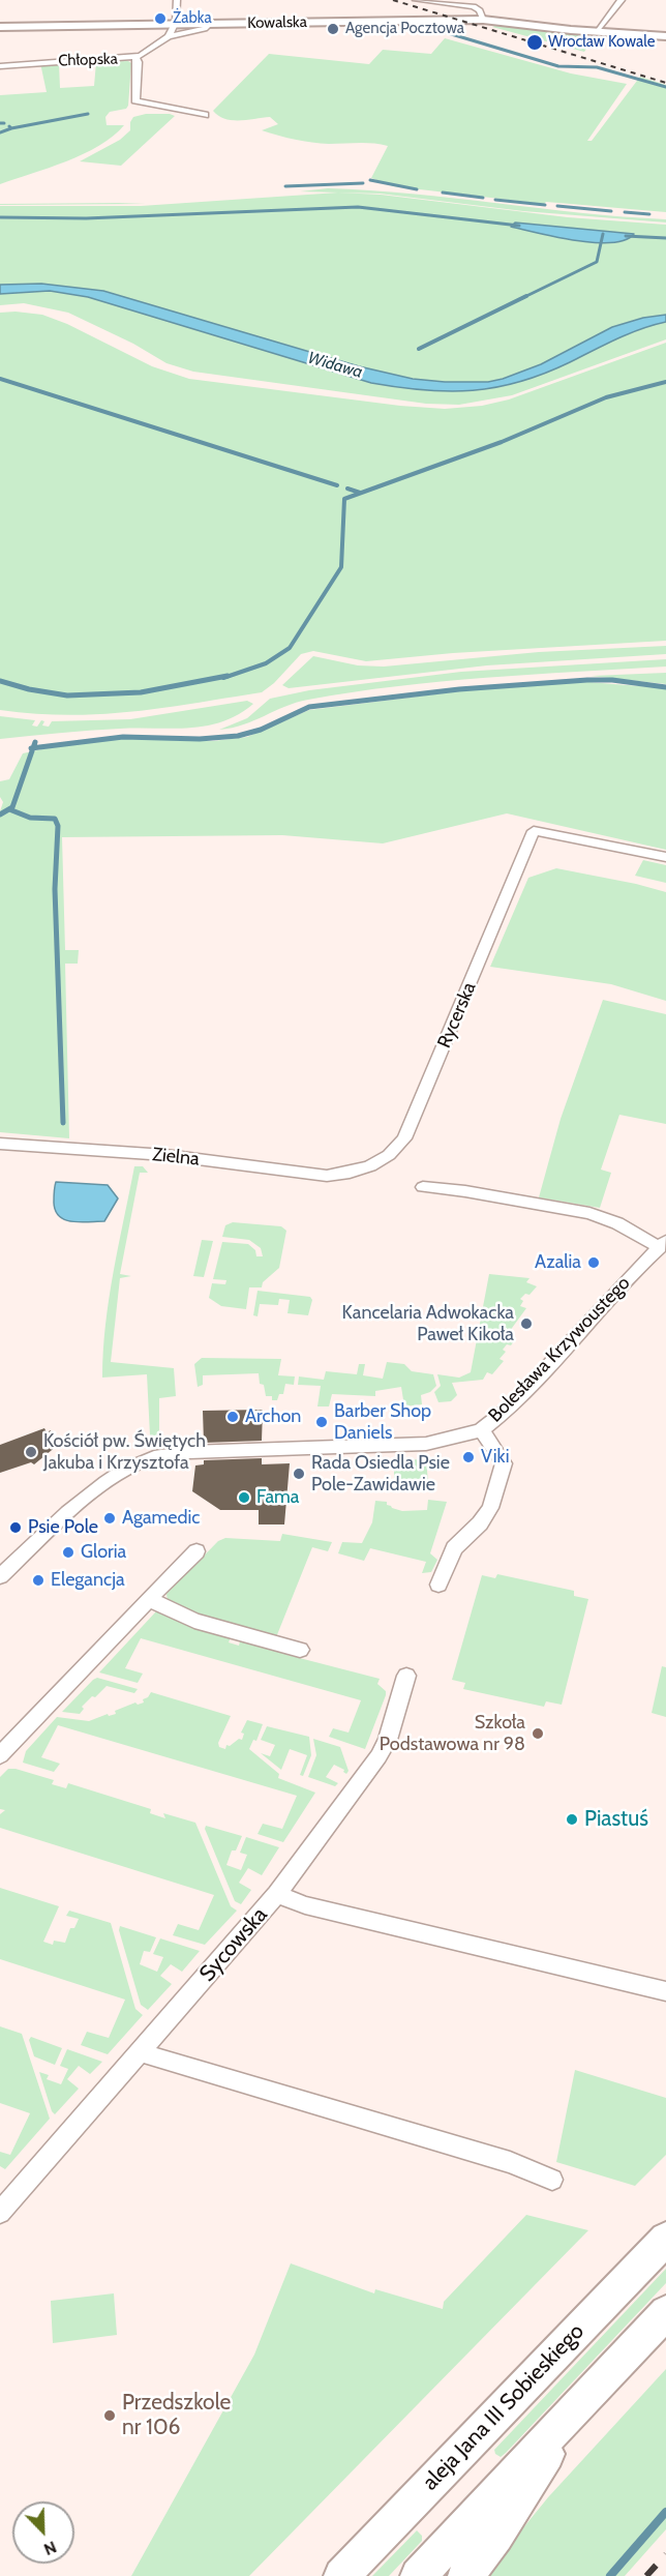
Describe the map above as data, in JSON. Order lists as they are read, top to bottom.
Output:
{
  "streets": {
    "street": [
      "Kowalska",
      "Chłopska",
      "Rycerska",
      "Zielna",
      "Bolesława Krzywoustego",
      "Sycowska",
      "aleja Jana III Sobieskiego"
    ]
  },
  "crossings": [
    ["Kowalska", "Chłopska"],
    ["Rycerska", "Zielna"]
  ],
  "water": ["Widawa"],
  "places": [
    "Żabka",
    "Agencja Pocztowa",
    "Wrocław Kowale",
    "Azalia",
    "Kancelaria Adwokacka Paweł Kikoła",
    "Archon",
    "Barber Shop Daniels",
    "Kościół pw. Świętych Jakuba i Krzysztofa",
    "Viki",
    "Rada Osiedla Psie Pole-Zawidawie",
    "Fama",
    "Agamedic",
    "Psie Pole",
    "Gloria",
    "Elegancja",
    "Szkoła Podstawowa nr 98",
    "Piastuś",
    "Przedszkole nr 106"
  ],
  "north": "bottom right"
}
